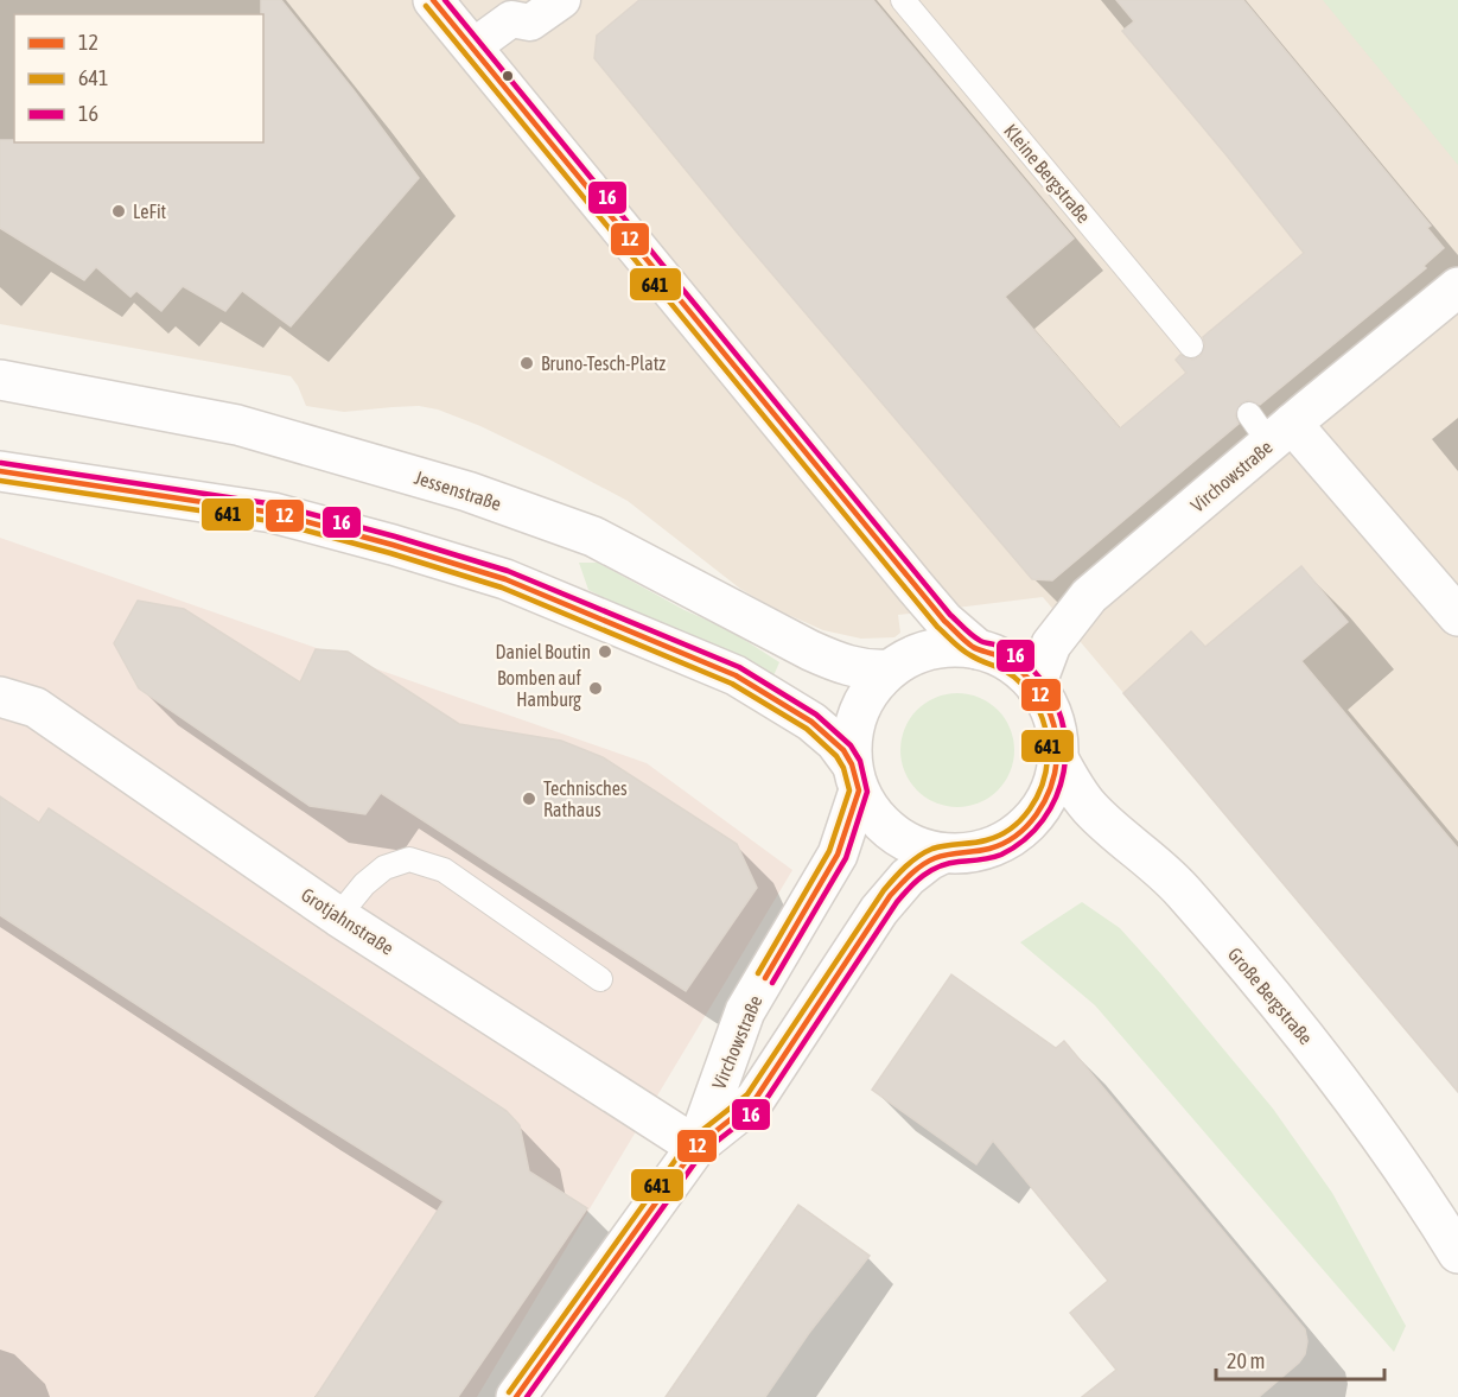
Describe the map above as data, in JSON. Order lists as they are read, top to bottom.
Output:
{
  "streets": {
    "street": [
      "Virchowstraße",
      "Jessenstraße",
      "Grotjahnstraße",
      "Große Bergstraße"
    ],
    "lane": ["Kleine Bergstraße"]
  },
  "crossings": [
    ["Virchowstraße", "Jessenstraße"],
    ["Virchowstraße", "Grotjahnstraße"],
    ["Virchowstraße", "Große Bergstraße"],
    ["Jessenstraße", "Große Bergstraße"]
  ],
  "places": [
    "LeFit",
    "Bruno-Tesch-Platz",
    "Daniel Boutin",
    "Bomben auf Hamburg",
    "Technisches Rathaus"
  ],
  "lines": ["transit line 12", "transit line 16", "transit line 641"],
  "legend": ["12", "641", "16"],
  "scale_bar": "20 m"
}
